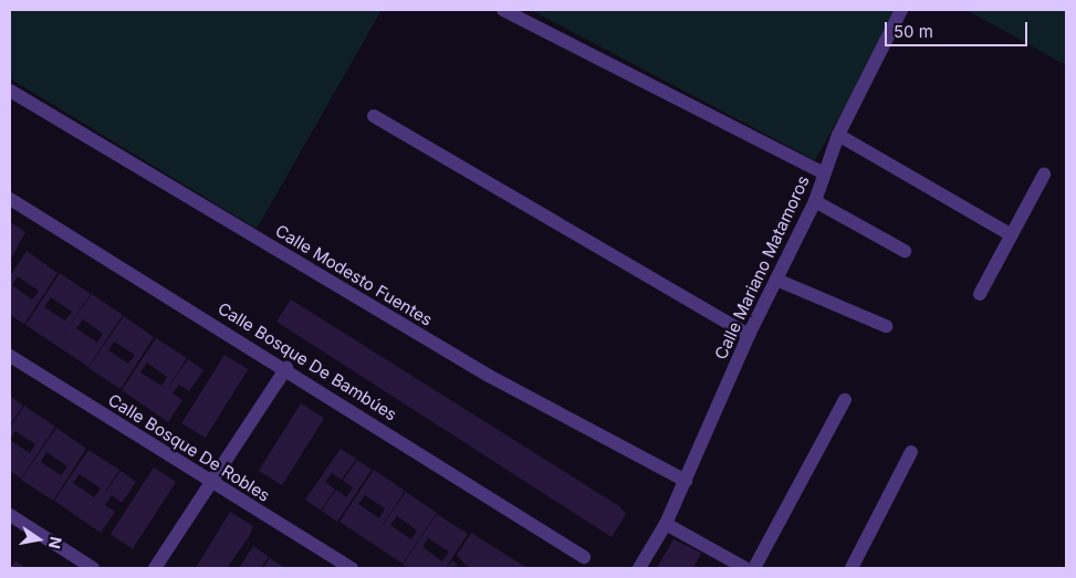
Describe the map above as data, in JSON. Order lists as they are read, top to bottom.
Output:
{
  "streets": {
    "street": [
      "Calle Mariano Matamoros",
      "Calle Modesto Fuentes",
      "Calle Bosque De Bambúes",
      "Calle Bosque De Robles"
    ]
  },
  "crossings": [
    ["Calle Mariano Matamoros", "Calle Modesto Fuentes"]
  ],
  "scale_bar": "50 m",
  "north": "right"
}
